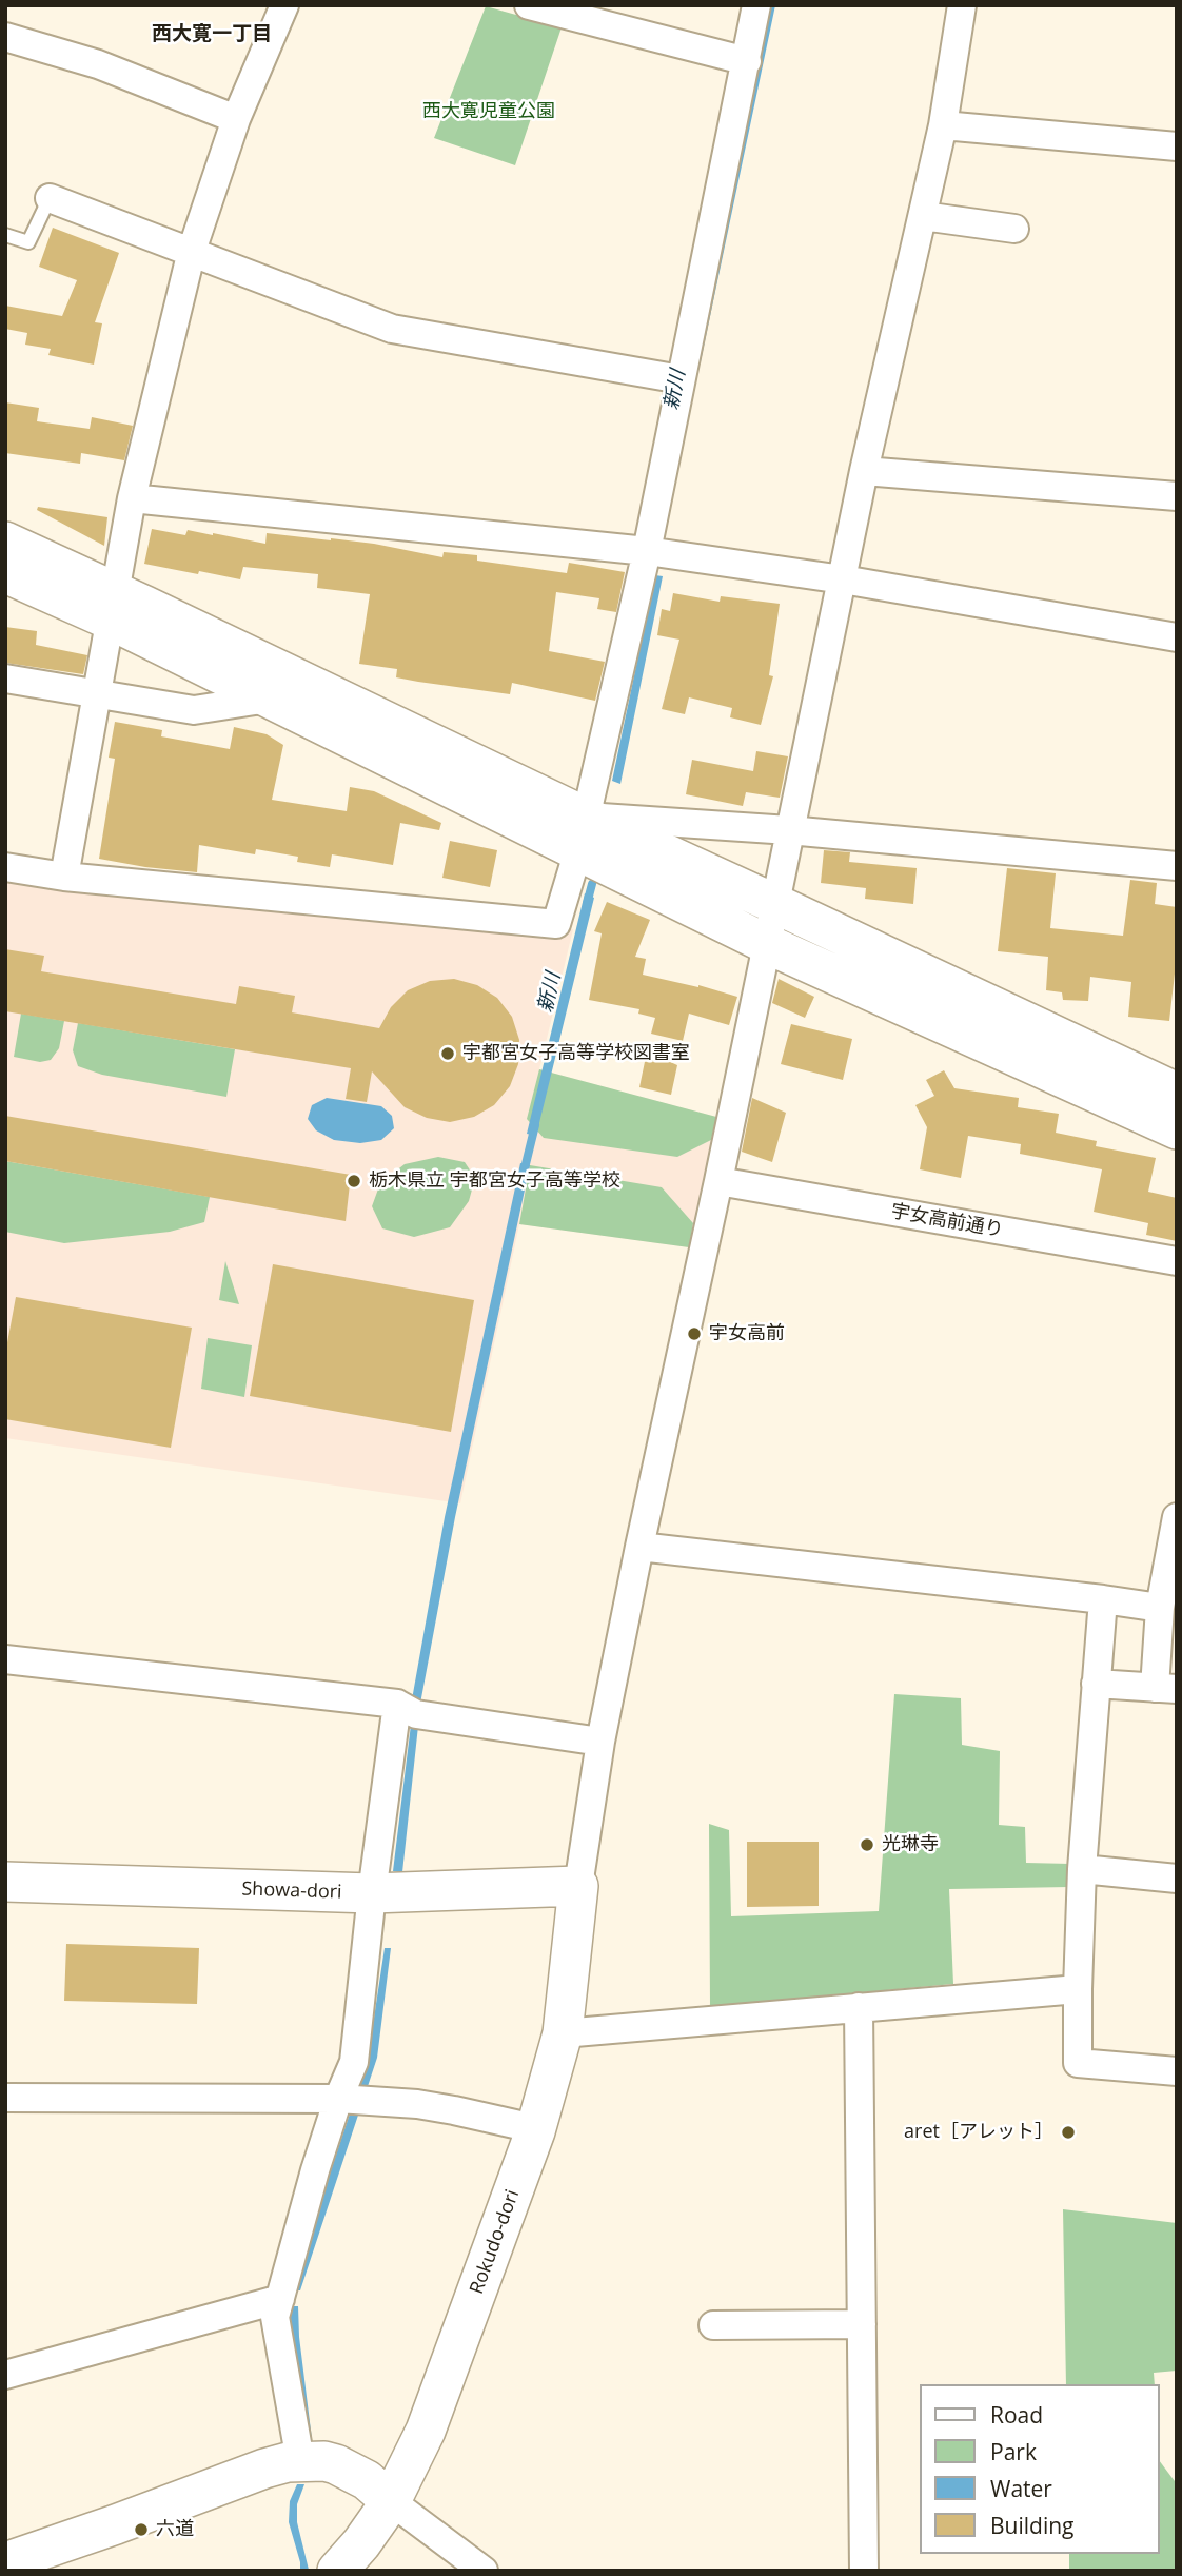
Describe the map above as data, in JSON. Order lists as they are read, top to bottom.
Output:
{
  "streets": {
    "street": ["宇女高前通り", "Showa-dori", "Rokudo-dori"]
  },
  "crossings": [
    ["Showa-dori", "Rokudo-dori"]
  ],
  "districts": ["西大寛一丁目"],
  "water": ["新川"],
  "parks": ["西大寛児童公園"],
  "places": [
    "宇都宮女子高等学校図書室",
    "栃木県立 宇都宮女子高等学校",
    "宇女高前",
    "光琳寺",
    "aret［アレット］",
    "六道"
  ],
  "legend": [
    "Road",
    "Park",
    "Water",
    "Building"
  ]
}
